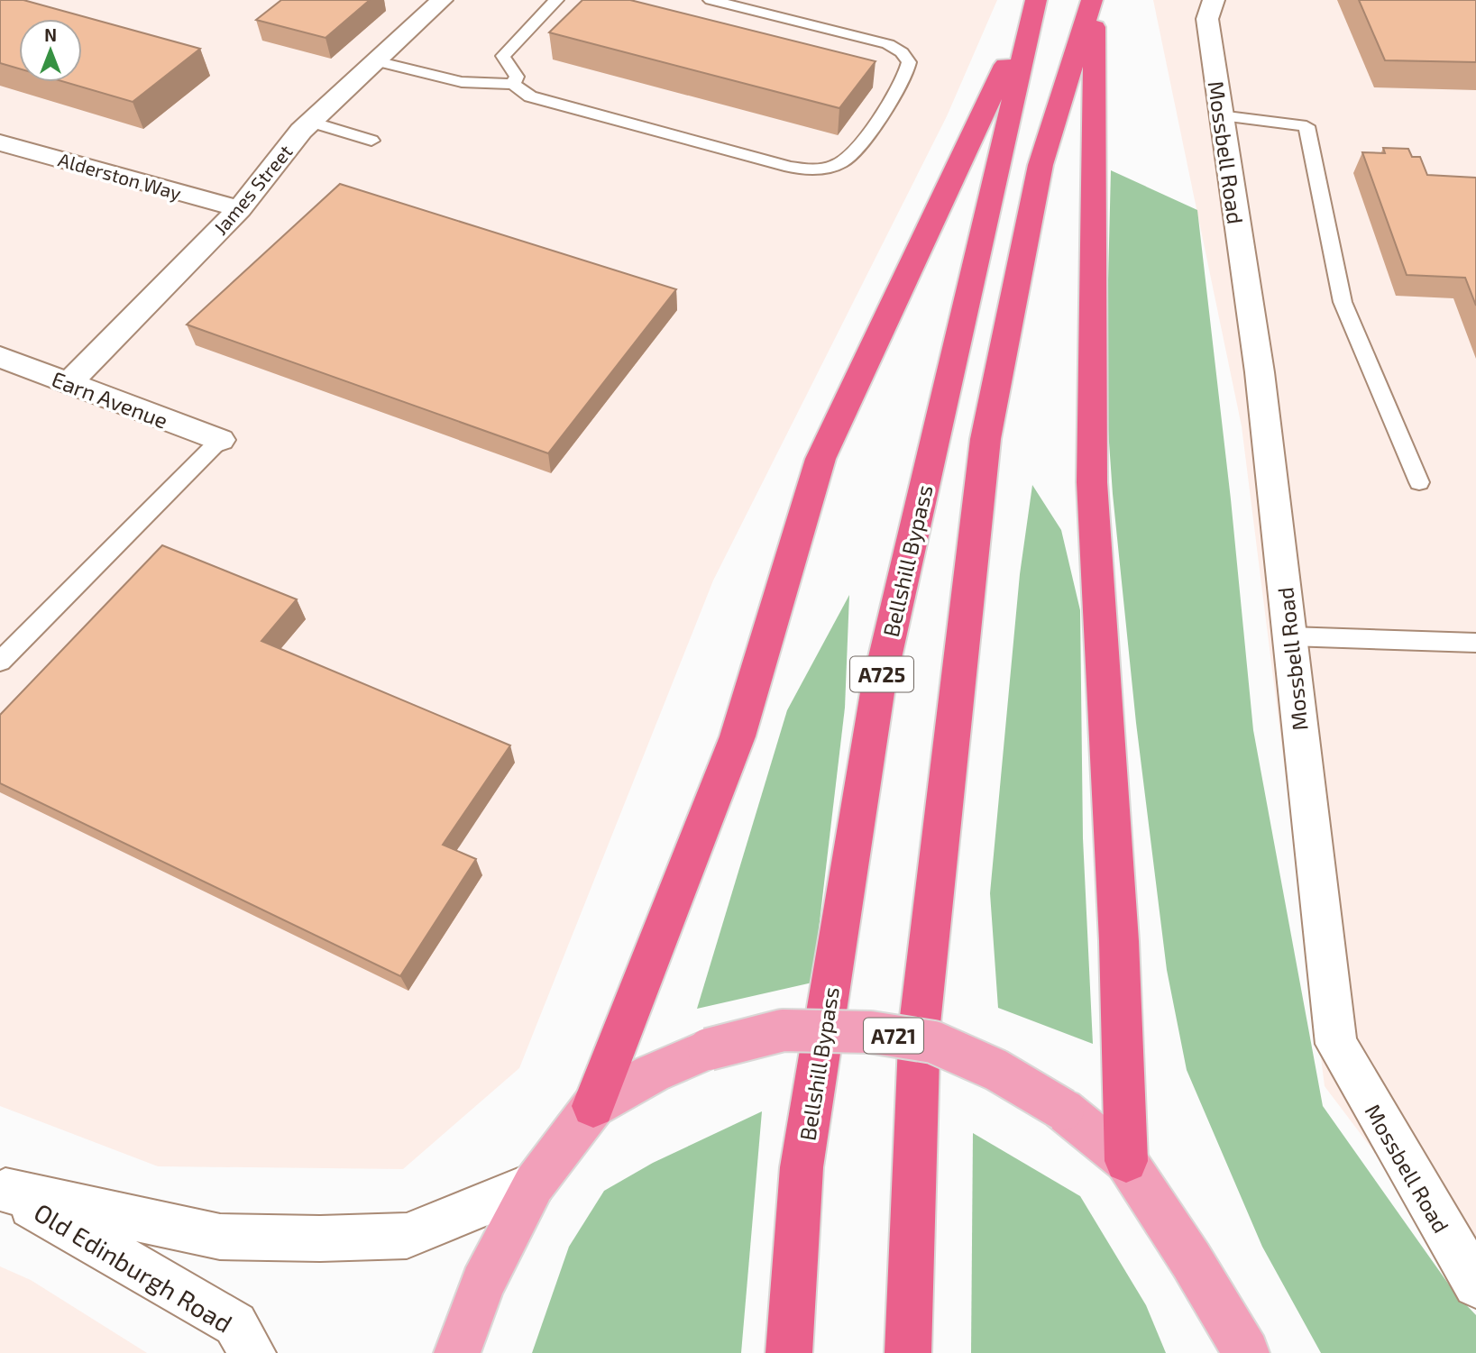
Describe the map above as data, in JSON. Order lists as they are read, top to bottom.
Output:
{
  "streets": {
    "highway": ["Bellshill Bypass", "A725"],
    "main road": ["A721"],
    "street": [
      "Mossbell Road",
      "Alderston Way",
      "James Street",
      "Earn Avenue",
      "Old Edinburgh Road"
    ]
  },
  "crossings": [
    ["Alderston Way", "James Street"],
    ["James Street", "Earn Avenue"],
    ["Bellshill Bypass", "A725"],
    ["A725", "A721"],
    ["A721", "Old Edinburgh Road"]
  ],
  "north": "top"
}
